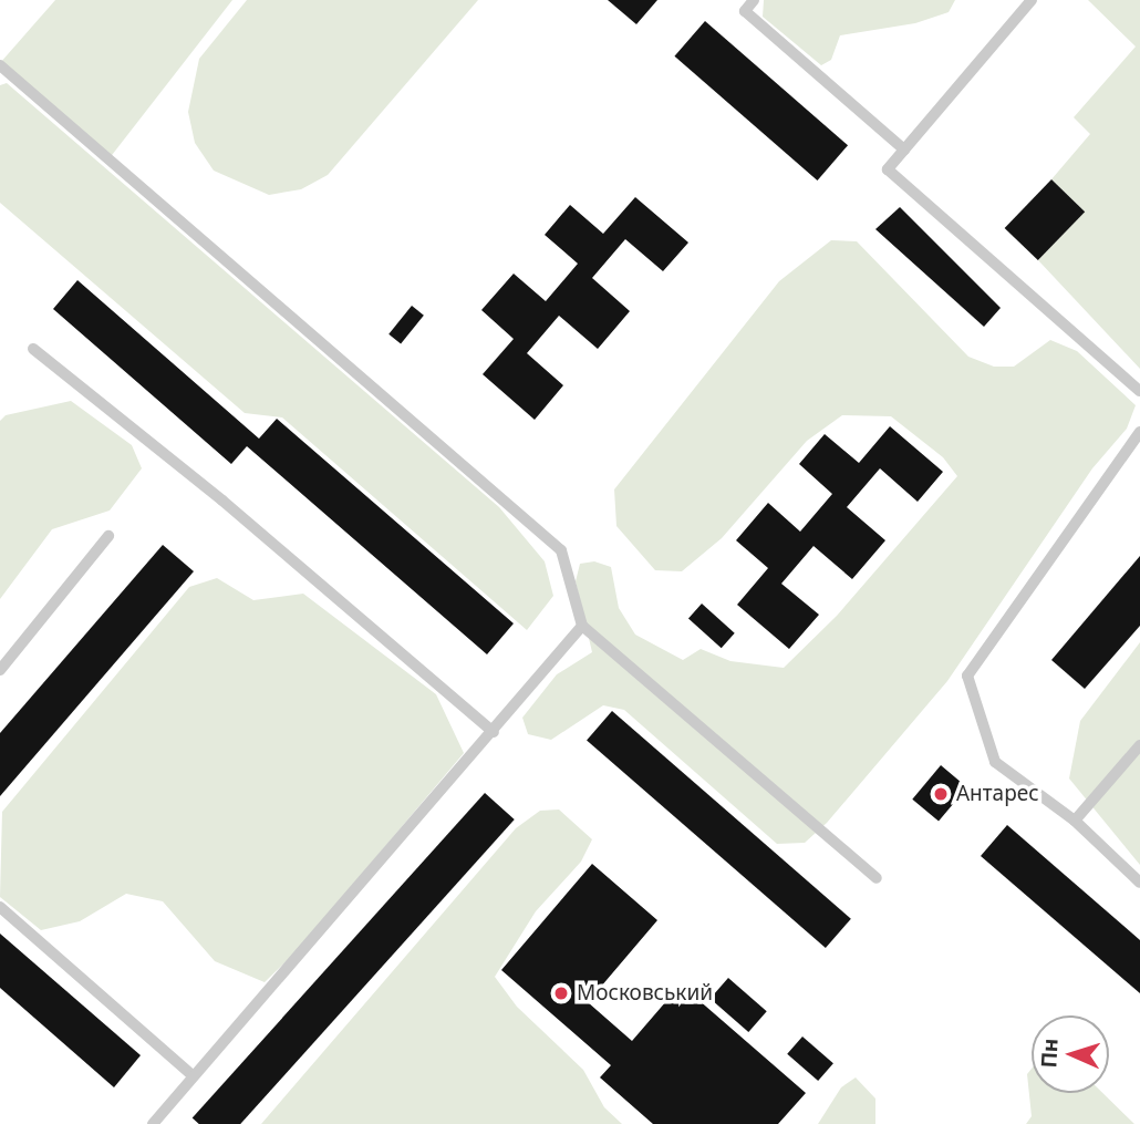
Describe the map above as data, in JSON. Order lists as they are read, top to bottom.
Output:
{
  "places": ["Антарес", "Московський"],
  "north": "left"
}
